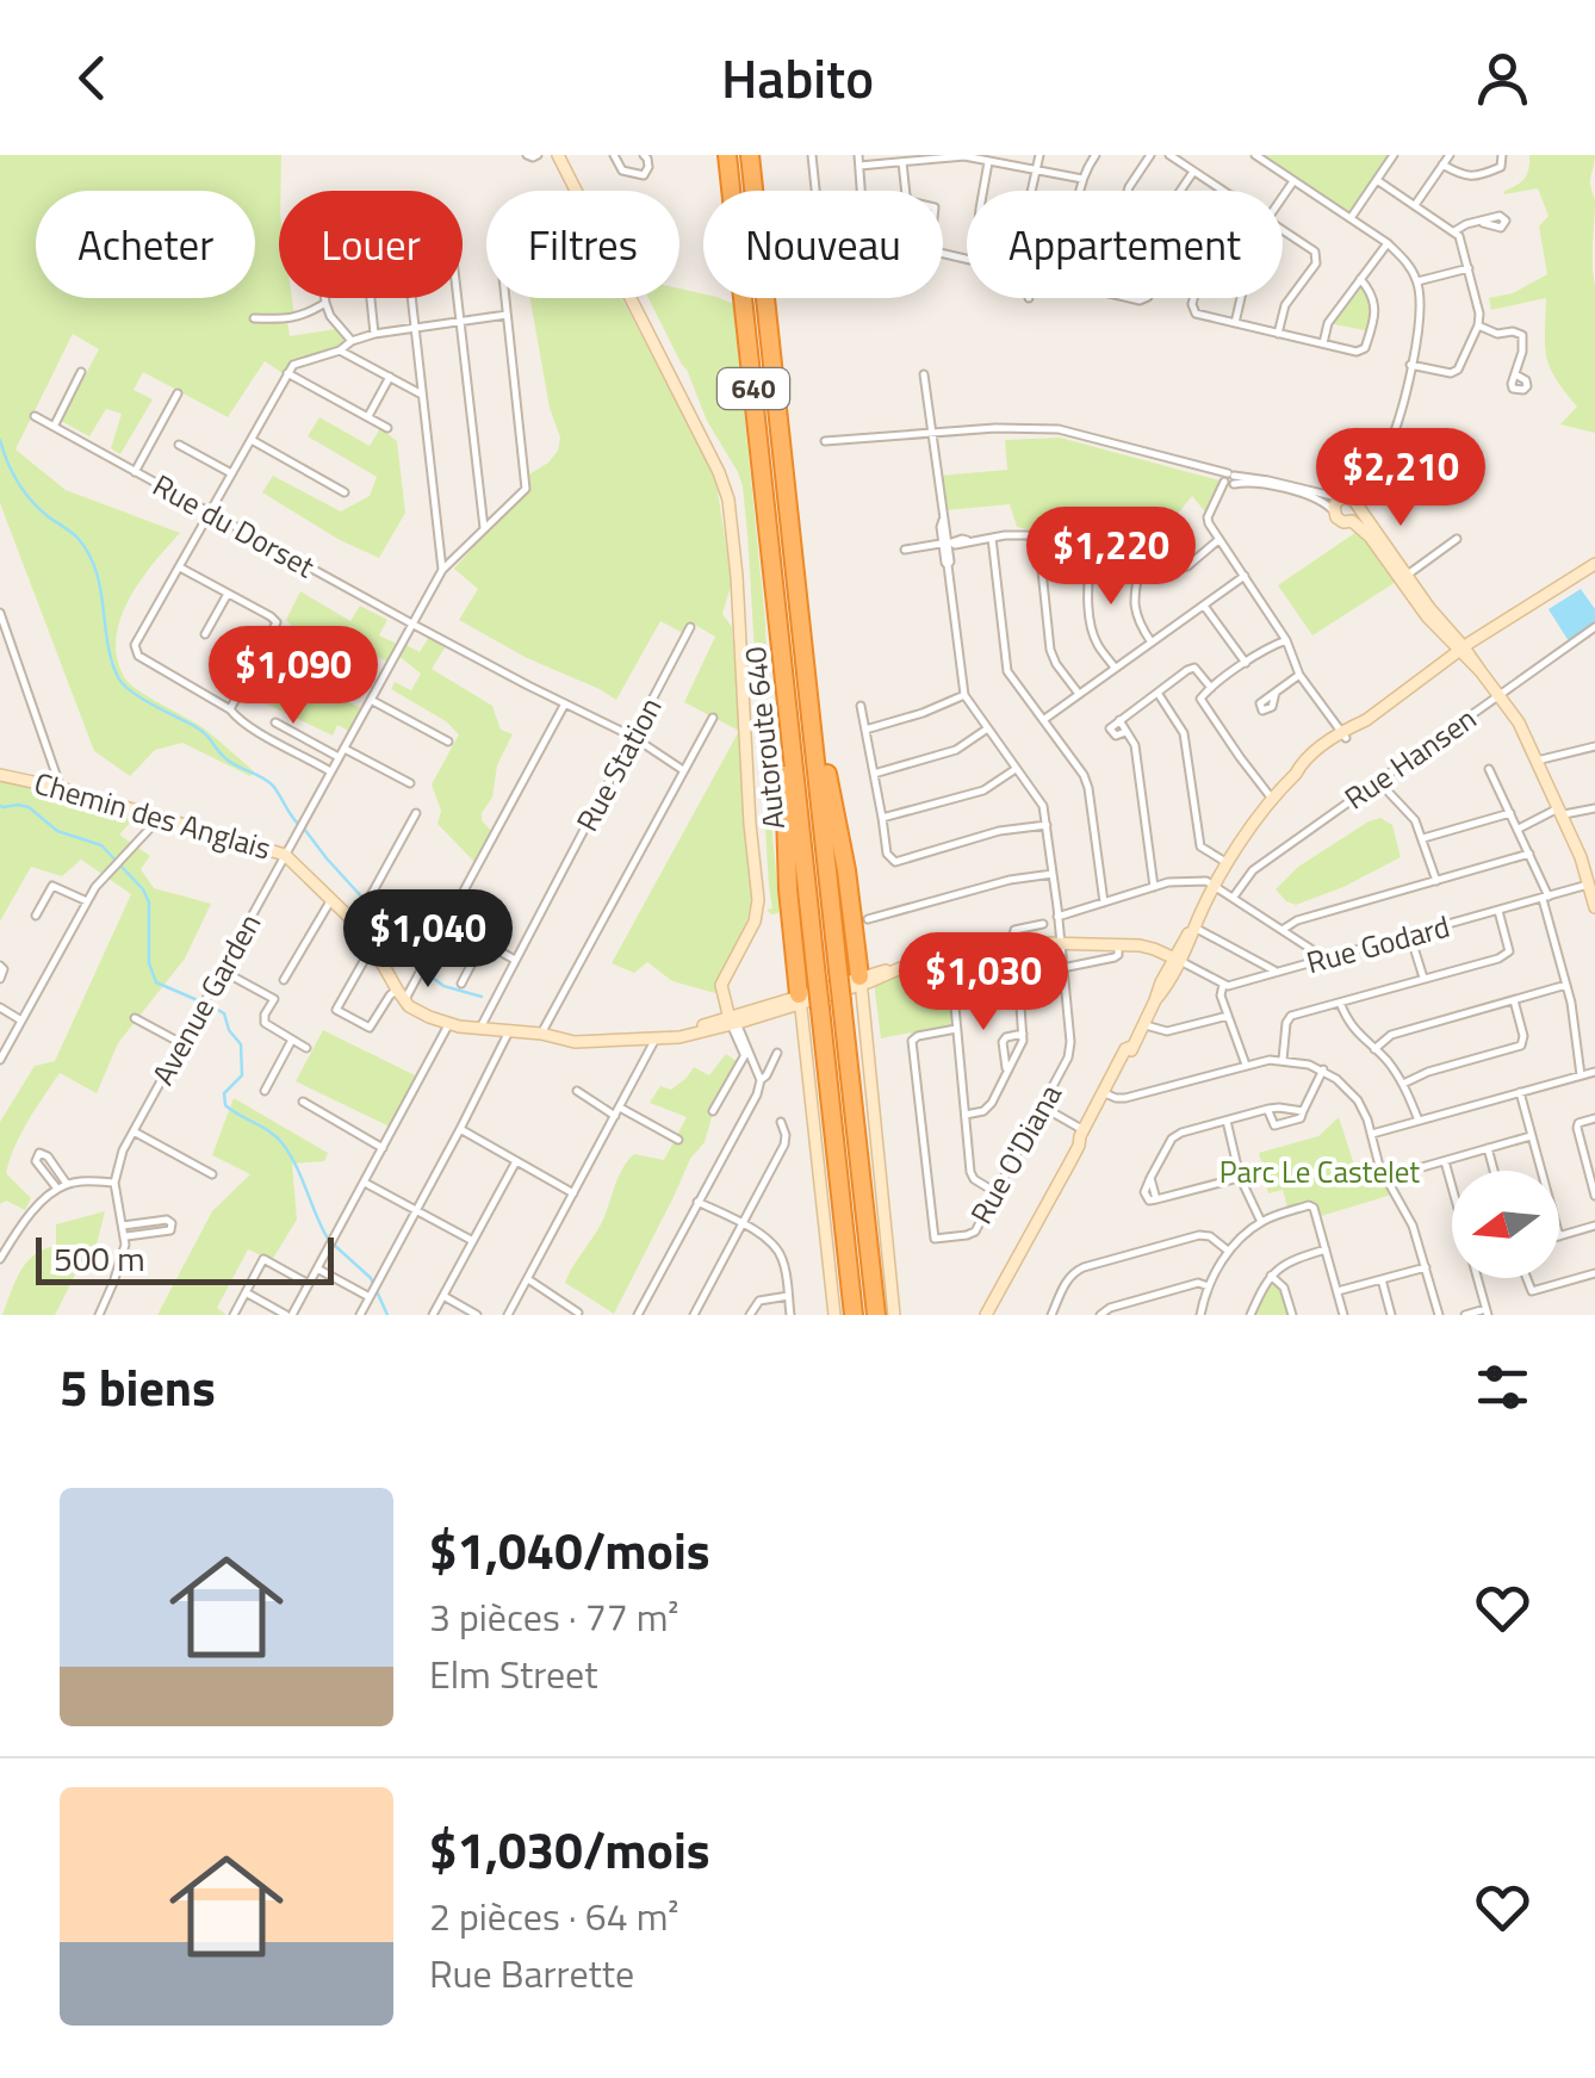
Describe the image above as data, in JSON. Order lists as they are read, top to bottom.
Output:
{
  "streets": {
    "highway": ["640", "Autoroute 640"],
    "street": [
      "Rue du Dorset",
      "Rue Hansen",
      "Rue Station",
      "Chemin des Anglais",
      "Rue Godard",
      "Avenue Garden",
      "Rue O'Diana"
    ]
  },
  "crossings": [
    ["Rue du Dorset", "Rue Station"],
    ["Rue du Dorset", "Avenue Garden"],
    ["Chemin des Anglais", "Avenue Garden"]
  ],
  "parks": ["Parc Le Castelet"],
  "scale_bar": "500 m",
  "north": "left",
  "page": {
    "header": "Habito",
    "chip": [
      "Acheter",
      "Louer",
      "Filtres",
      "Nouveau",
      "Appartement"
    ],
    "price": [
      "$2,210",
      "$1,220",
      "$1,090",
      "$1,040",
      "$1,030"
    ],
    "scale": "500 m",
    "heading": "5 biens",
    "list": [
      {
        "name": "$1,040/mois",
        "note": "3 pièces · 77 m² · Elm Street"
      },
      {
        "name": "$1,030/mois",
        "note": "2 pièces · 64 m² · Rue Barrette"
      }
    ]
  }
}
